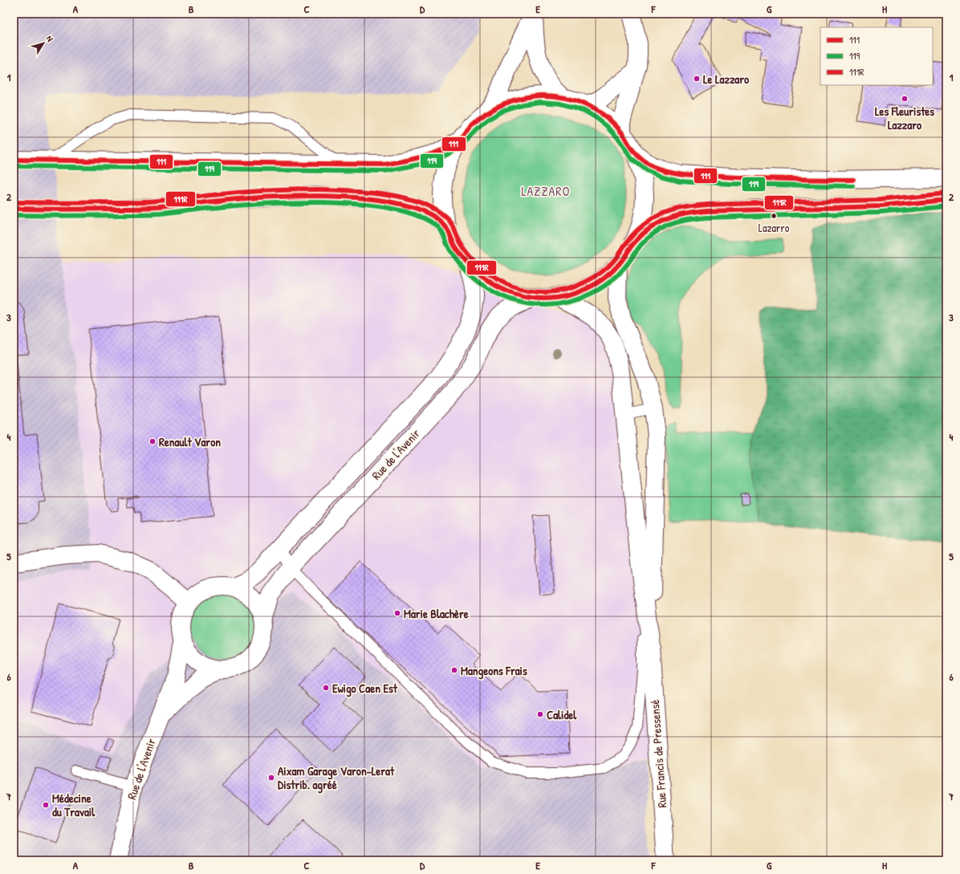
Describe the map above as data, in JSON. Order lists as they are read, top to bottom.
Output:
{
  "streets": {
    "main road": ["Rue de l'Avenir", "Rue Francis de Pressensé"]
  },
  "districts": ["LAZZARO"],
  "places": [
    "Le Lazzaro",
    "Les Fleuristes Lazzaro",
    "Lazarro",
    "Renault Varon",
    "Marie Blachère",
    "Mangeons Frais",
    "Ewigo Caen Est",
    "Calidel",
    "Aixam Garage Varon-Lerat Distrib. agréé",
    "Médecine du Travail"
  ],
  "lines": ["transit line 111", "transit line 119", "transit line 111R"],
  "legend": ["111", "119", "111R"],
  "north": "top right",
  "grid": {
    "columns": [
      "A",
      "B",
      "C",
      "D",
      "E",
      "F",
      "G",
      "H"
    ],
    "rows": [
      "1",
      "2",
      "3",
      "4",
      "5",
      "6",
      "7"
    ]
  }
}
